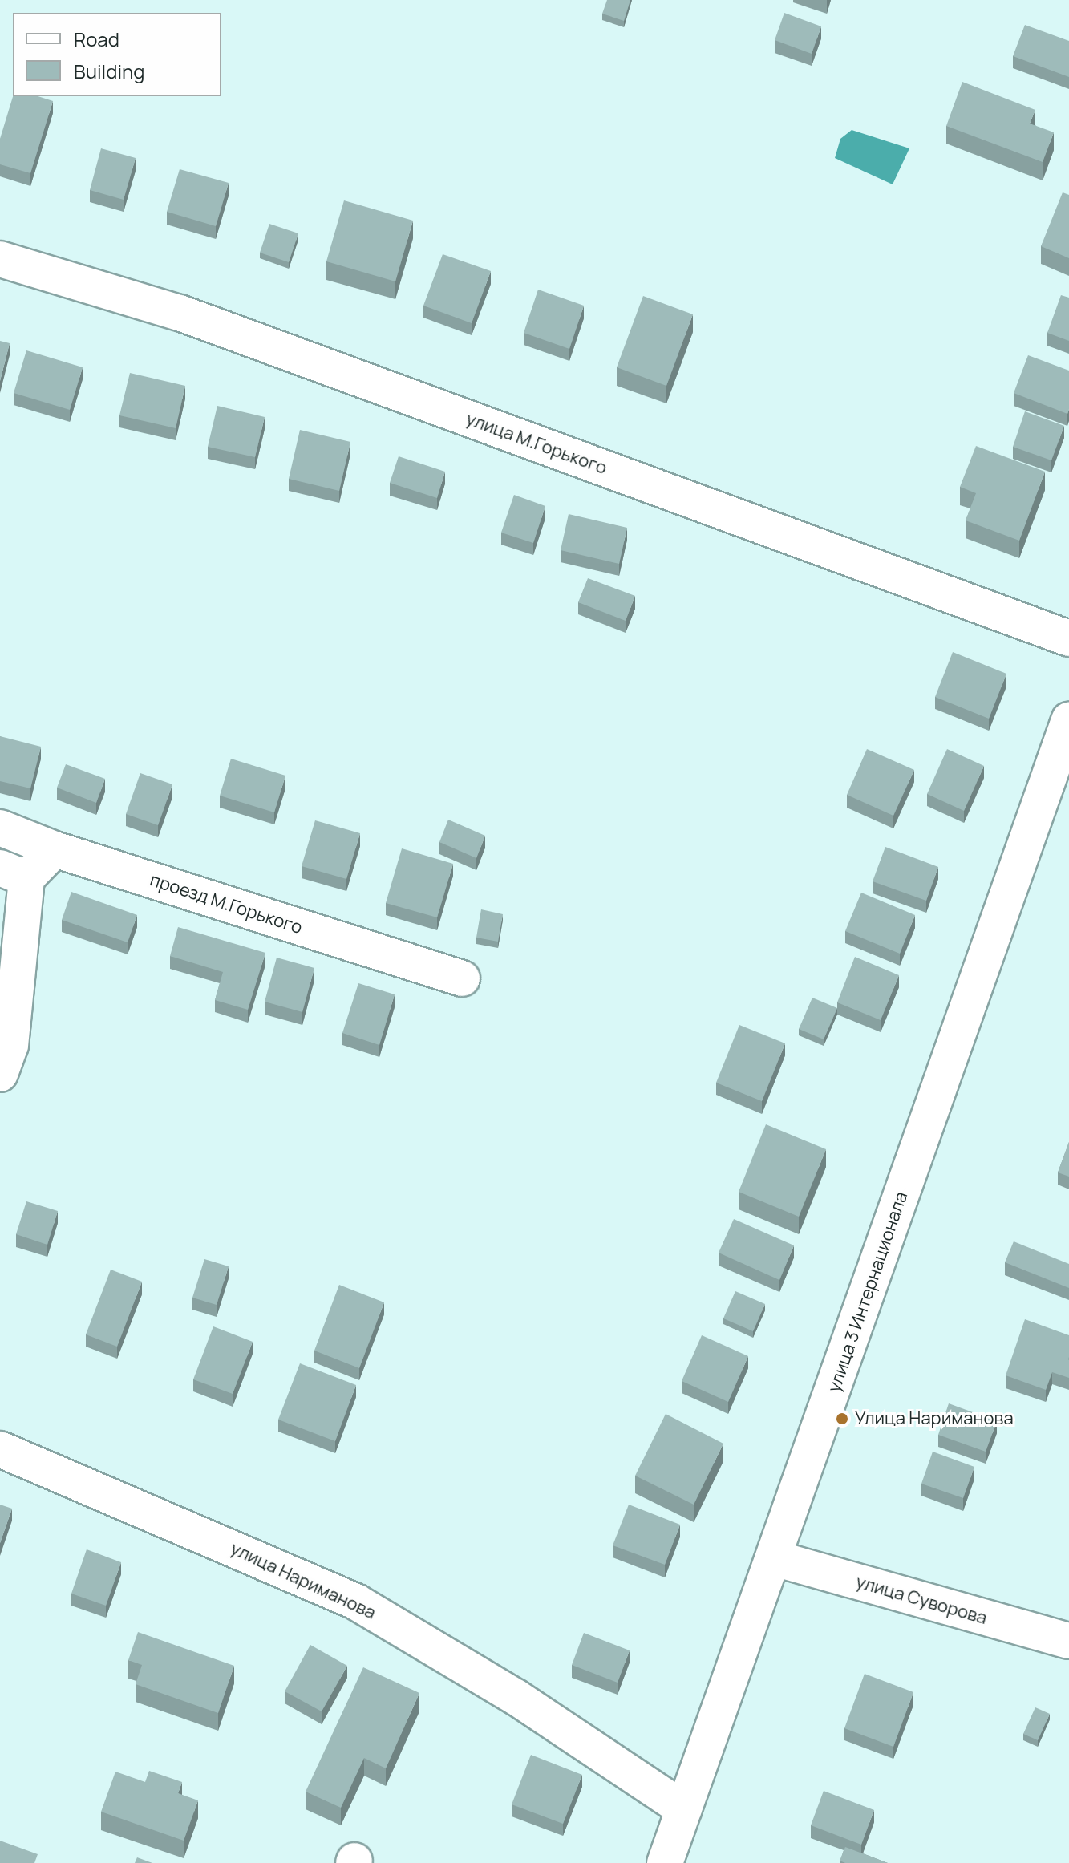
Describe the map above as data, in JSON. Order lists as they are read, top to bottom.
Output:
{
  "streets": {
    "street": [
      "улица М.Горького",
      "проезд М.Горького",
      "улица 3 Интернационала",
      "улица Нариманова",
      "улица Суворова"
    ]
  },
  "crossings": [
    ["улица 3 Интернационала", "улица Нариманова"],
    ["улица 3 Интернационала", "улица Суворова"]
  ],
  "places": ["Улица Нариманова"],
  "legend": ["Road", "Building"]
}
